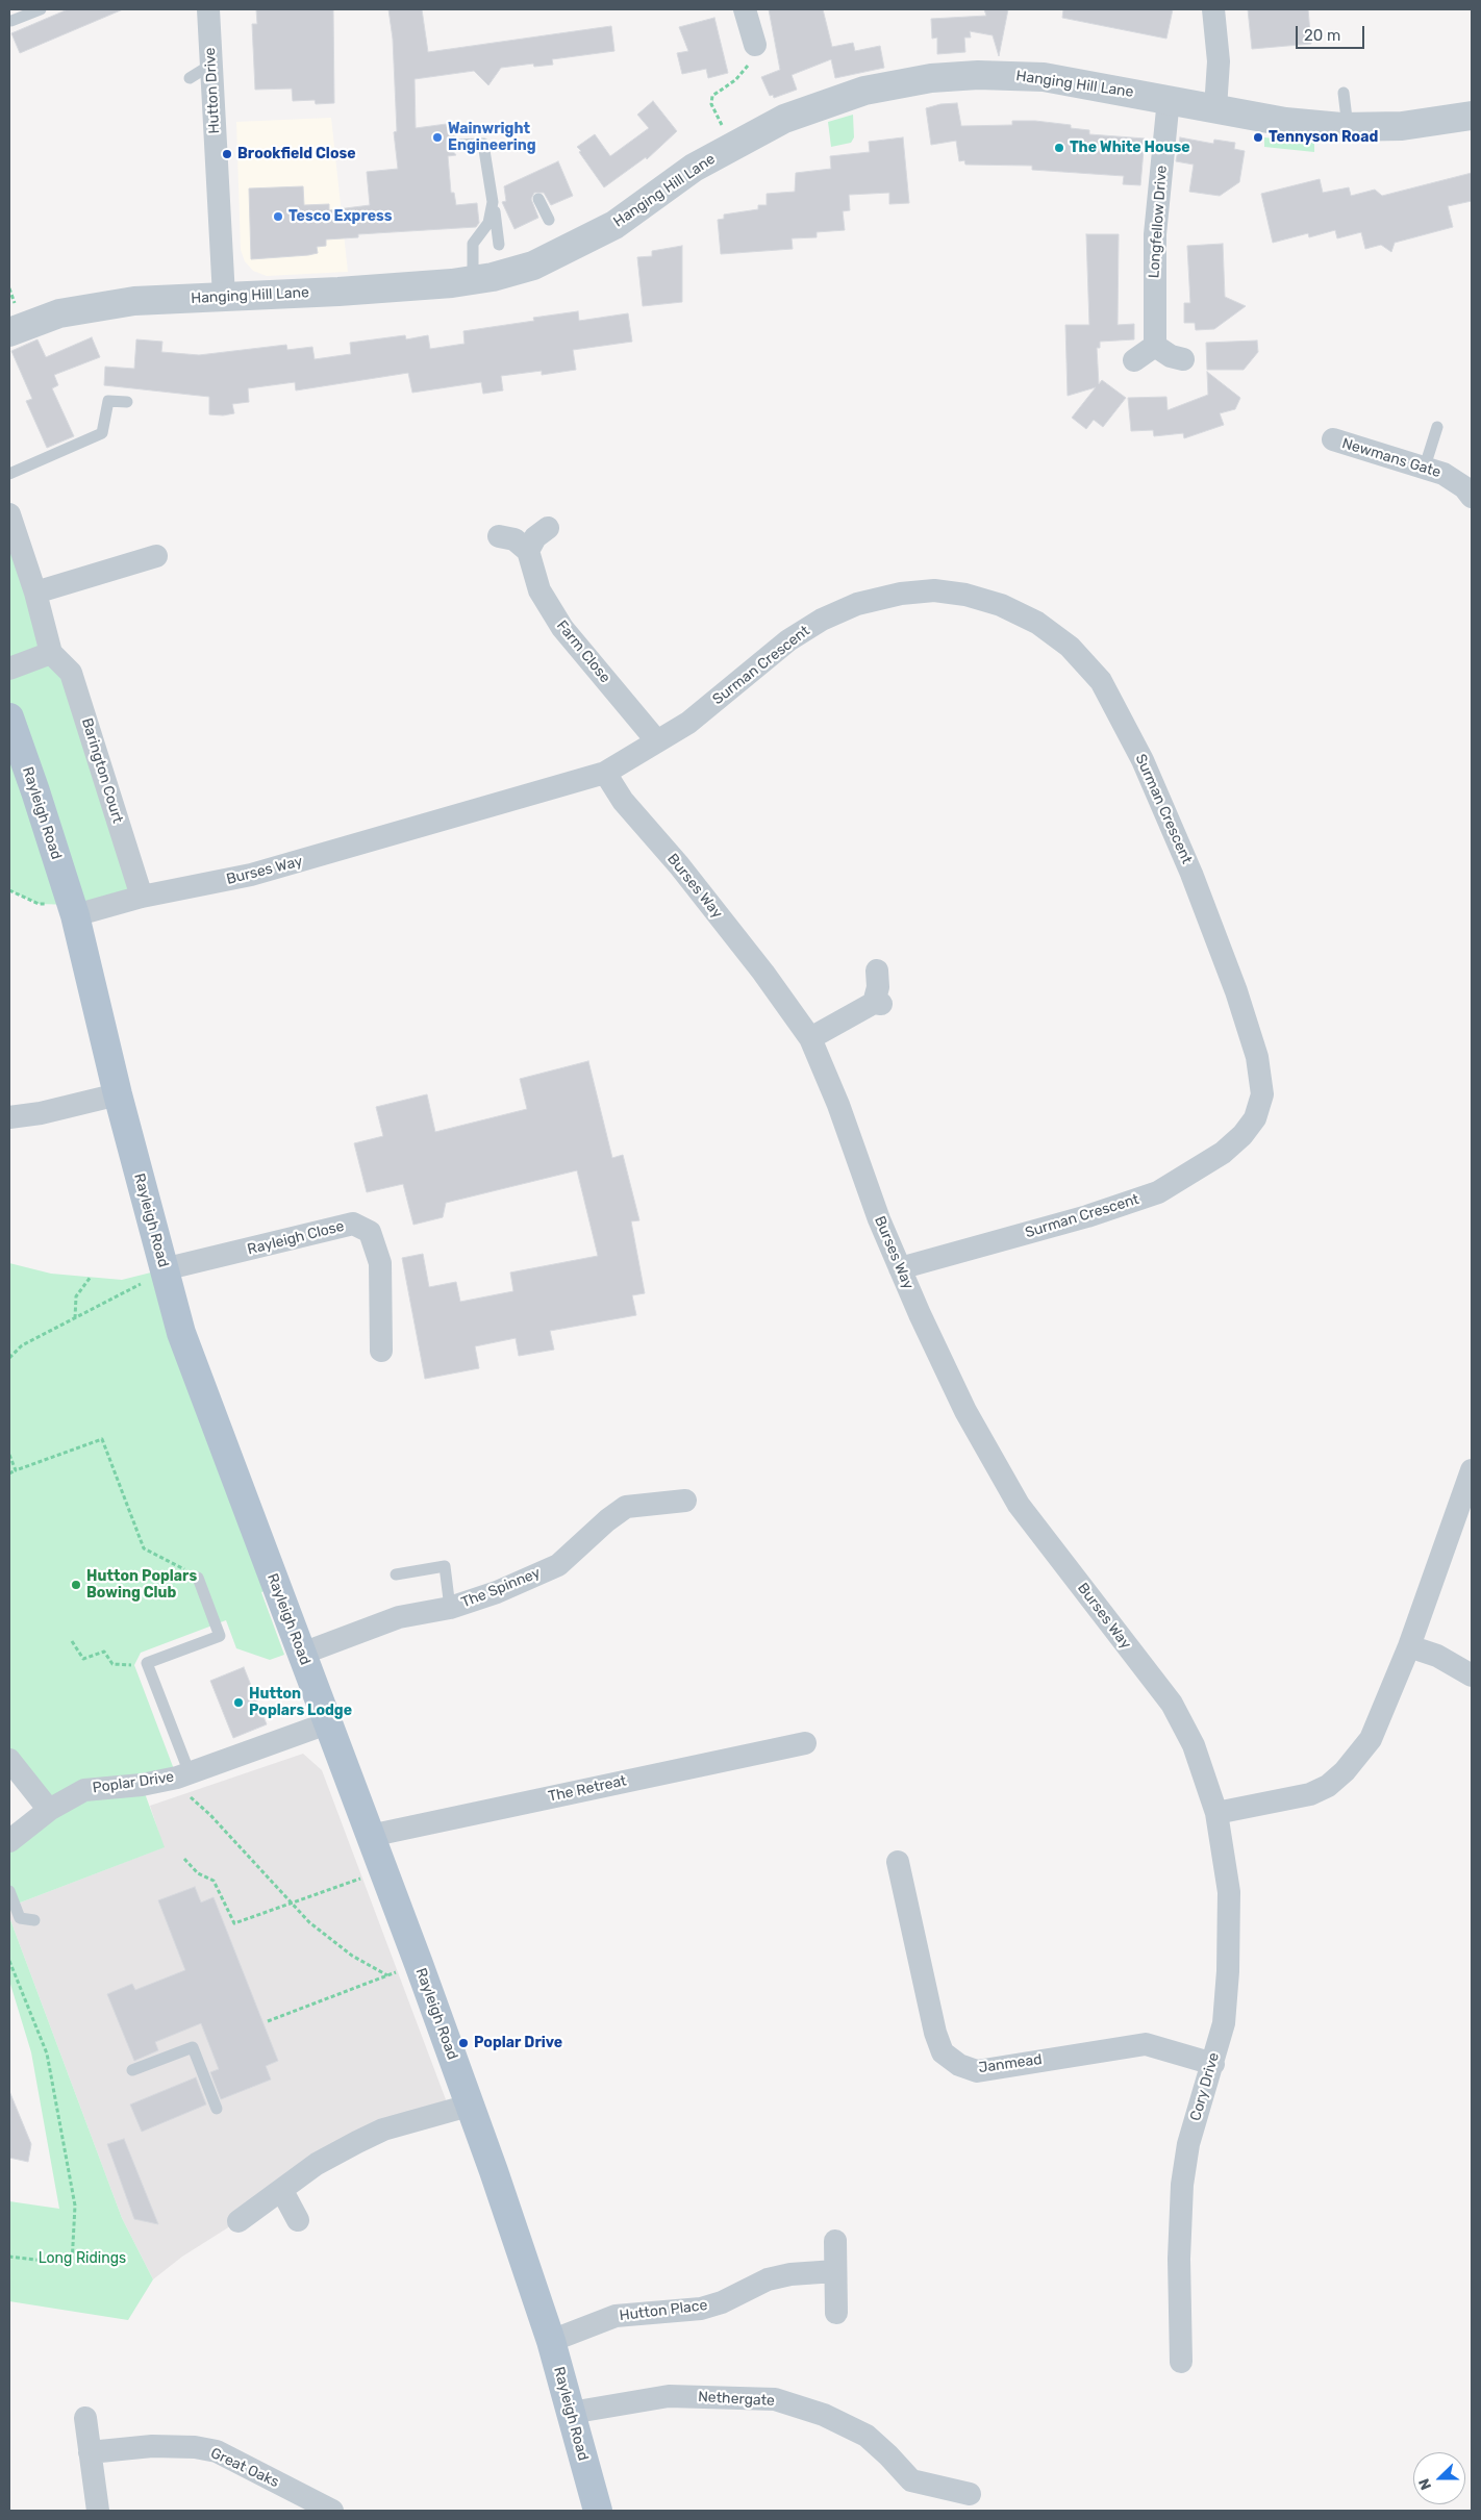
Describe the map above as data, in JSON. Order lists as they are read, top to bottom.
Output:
{
  "streets": {
    "main road": ["Rayleigh Road"],
    "street": [
      "Hanging Hill Lane",
      "Hutton Drive",
      "Longfellow Drive",
      "Newmans Gate",
      "Farm Close",
      "Surman Crescent",
      "Barington Court",
      "Burses Way",
      "Rayleigh Close",
      "The Spinney",
      "Poplar Drive",
      "The Retreat",
      "Janmead",
      "Cory Drive",
      "Hutton Place",
      "Nethergate",
      "Great Oaks"
    ]
  },
  "crossings": [
    ["Hanging Hill Lane", "Hutton Drive"],
    ["Hanging Hill Lane", "Longfellow Drive"],
    ["Farm Close", "Surman Crescent"],
    ["Surman Crescent", "Burses Way"],
    ["Barington Court", "Burses Way"],
    ["Rayleigh Road", "Burses Way"],
    ["Rayleigh Road", "Rayleigh Close"],
    ["Rayleigh Road", "The Spinney"],
    ["Rayleigh Road", "Poplar Drive"],
    ["Rayleigh Road", "The Retreat"],
    ["Rayleigh Road", "Hutton Place"],
    ["Rayleigh Road", "Nethergate"],
    ["Burses Way", "Cory Drive"],
    ["Janmead", "Cory Drive"]
  ],
  "parks": ["Long Ridings"],
  "places": [
    "Wainwright Engineering",
    "Tennyson Road",
    "The White House",
    "Brookfield Close",
    "Tesco Express",
    "Hutton Poplars Bowing Club",
    "Hutton Poplars Lodge",
    "Poplar Drive"
  ],
  "scale_bar": "20 m",
  "north": "left"
}
